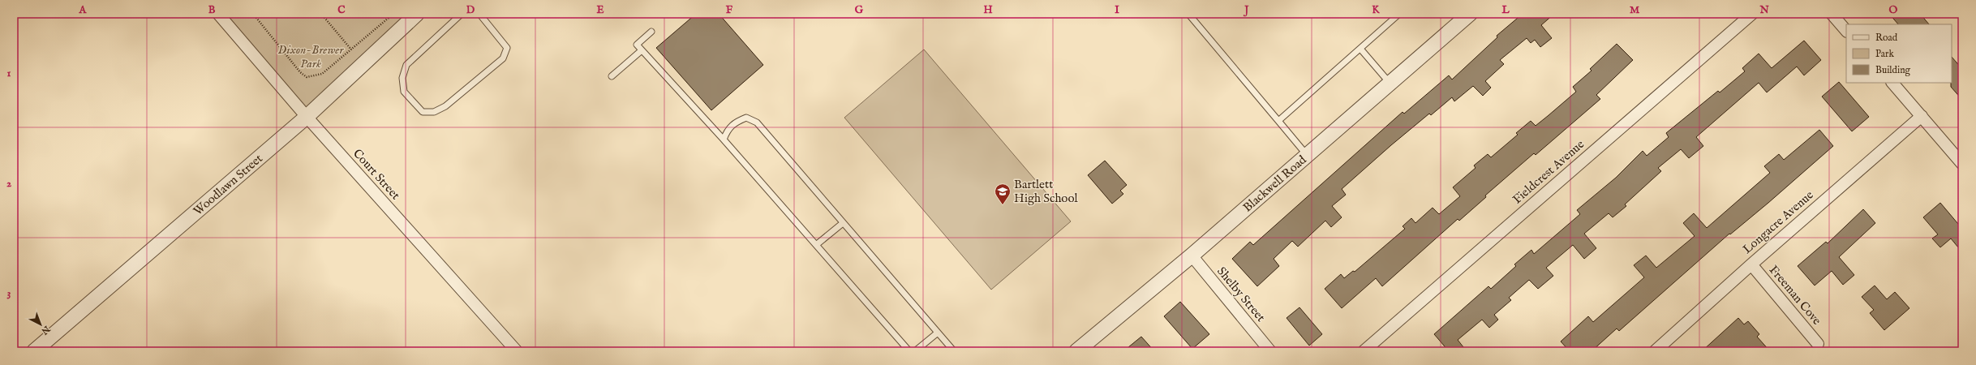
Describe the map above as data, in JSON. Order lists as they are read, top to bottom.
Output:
{
  "streets": {
    "street": [
      "Fieldcrest Avenue",
      "Court Street",
      "Blackwell Road",
      "Woodlawn Street",
      "Longacre Avenue",
      "Shelby Street",
      "Freeman Cove"
    ]
  },
  "crossings": [
    ["Court Street", "Woodlawn Street"],
    ["Blackwell Road", "Shelby Street"],
    ["Longacre Avenue", "Freeman Cove"]
  ],
  "parks": ["Dixon-Brewer Park"],
  "places": {
    "school or university": ["Bartlett High School"]
  },
  "legend": ["Road", "Park", "Building"],
  "north": "bottom right",
  "grid": {
    "columns": [
      "A",
      "B",
      "C",
      "D",
      "E",
      "F",
      "G",
      "H",
      "I",
      "J",
      "K",
      "L",
      "M",
      "N",
      "O"
    ],
    "rows": ["1", "2", "3"]
  }
}
